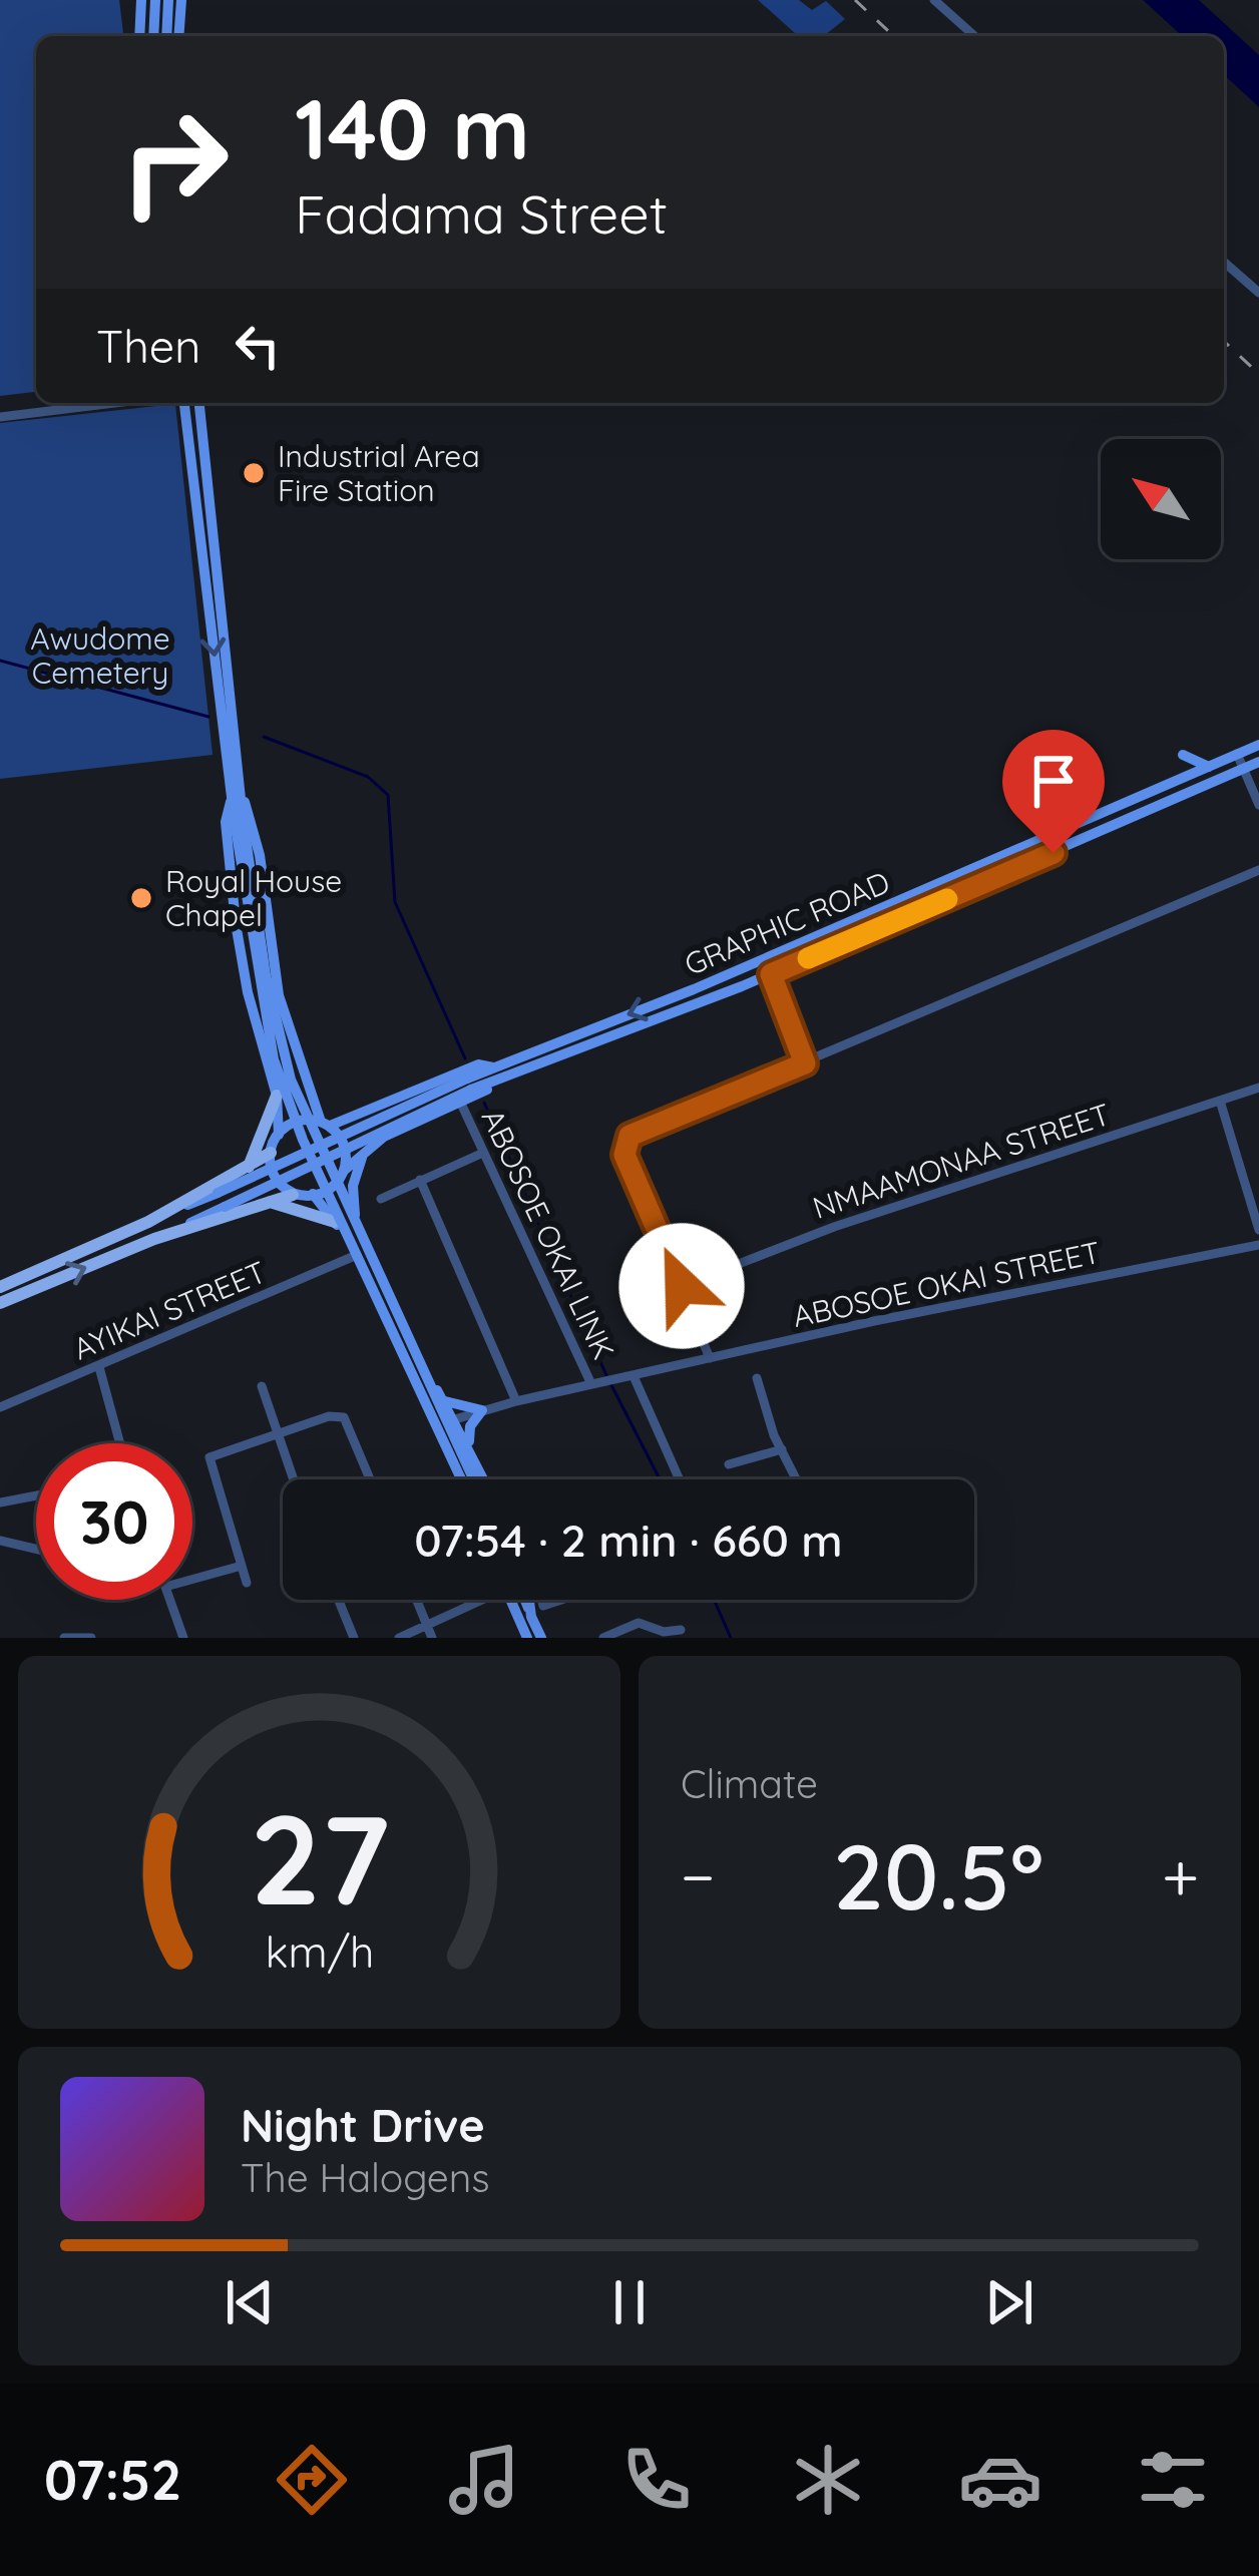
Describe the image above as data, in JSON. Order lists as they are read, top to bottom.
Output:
{
  "streets": {
    "main road": ["GRAPHIC ROAD"],
    "street": [
      "NMAAMONAA STREET",
      "ABOSOE OKAI LINK",
      "ABOSOE OKAI STREET",
      "AYIKAI STREET"
    ]
  },
  "crossings": [
    ["GRAPHIC ROAD", "ABOSOE OKAI LINK"],
    ["ABOSOE OKAI LINK", "ABOSOE OKAI STREET"]
  ],
  "parks": ["Awudome Cemetery"],
  "places": ["Industrial Area Fire Station", "Royal House Chapel"],
  "north": "top left",
  "page": {
    "turn": ["140 m", "Fadama Street"],
    "then": "Then",
    "limit": "30",
    "trip": "07:54 · 2 min · 660 m",
    "tile": "Climate",
    "heat": ["−", "20.5°", "+"],
    "song": ["Night Drive", "The Halogens"],
    "tabs": "07:52",
    "gauge": ["27", "km/h"]
  }
}
